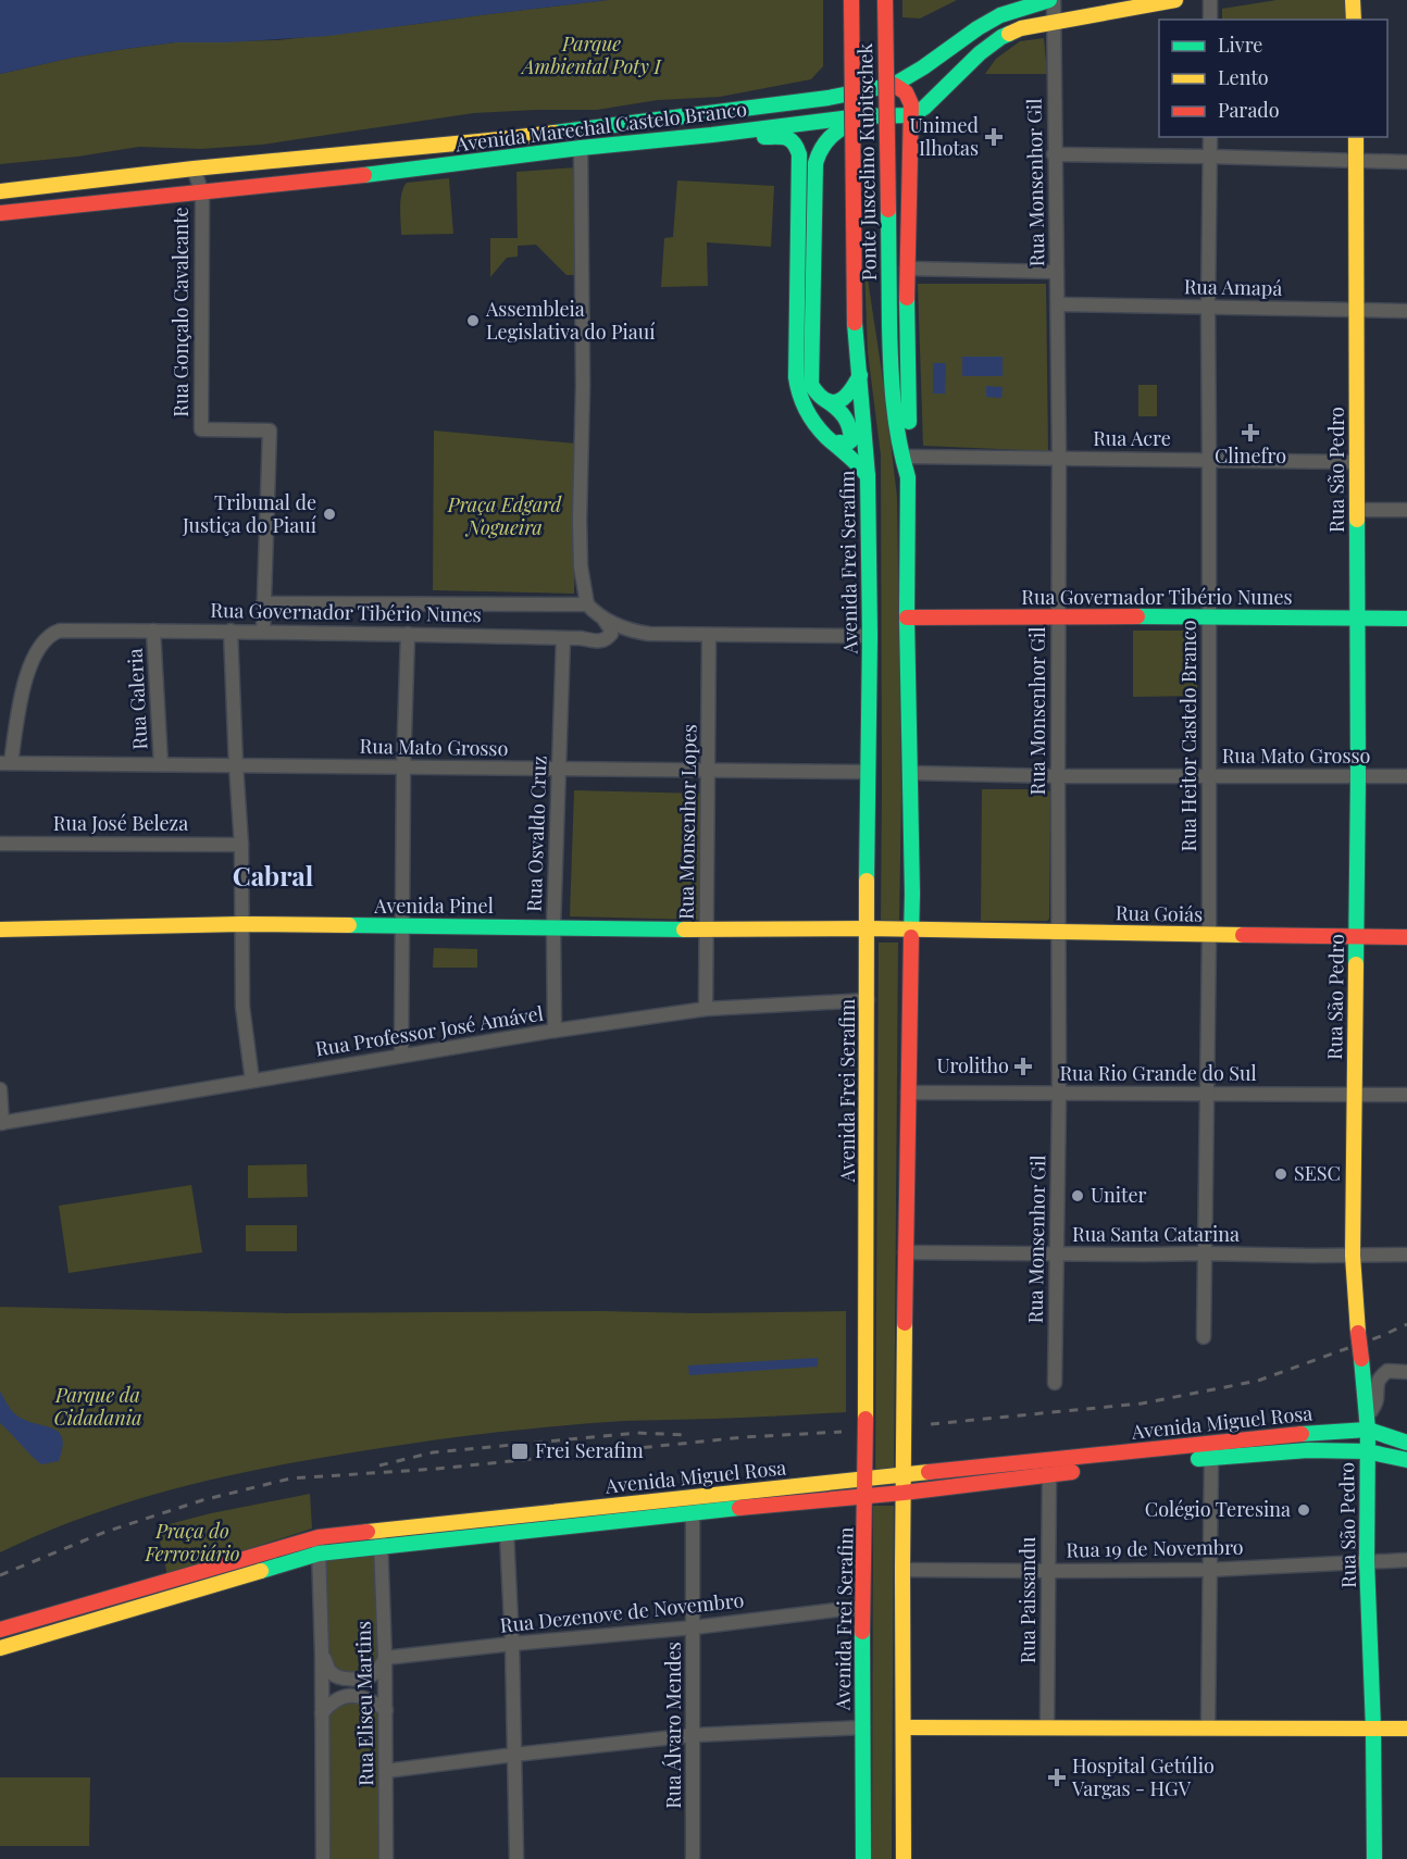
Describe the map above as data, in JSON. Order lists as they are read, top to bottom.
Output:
{
  "streets": {
    "main road": [
      "Avenida Marechal Castelo Branco",
      "Ponte Juscelino Kubitschek",
      "Rua São Pedro",
      "Avenida Frei Serafim",
      "Rua Governador Tibério Nunes",
      "Avenida Pinel",
      "Rua Goiás",
      "Avenida Miguel Rosa"
    ],
    "street": [
      "Rua Monsenhor Gil",
      "Rua Amapá",
      "Rua Gonçalo Cavalcante",
      "Rua Acre",
      "Rua Galeria",
      "Rua Heitor Castelo Branco",
      "Rua Mato Grosso",
      "Rua Monsenhor Lopes",
      "Rua José Beleza",
      "Rua Osvaldo Cruz",
      "Rua Professor José Amável",
      "Rua Rio Grande do Sul",
      "Rua Santa Catarina",
      "Rua 19 de Novembro",
      "Rua Paissandu",
      "Rua Dezenove de Novembro",
      "Rua Eliseu Martins",
      "Rua Álvaro Mendes"
    ]
  },
  "crossings": [
    ["Avenida Marechal Castelo Branco", "Rua Monsenhor Gil"],
    ["Avenida Marechal Castelo Branco", "Rua Gonçalo Cavalcante"],
    ["Ponte Juscelino Kubitschek", "Avenida Frei Serafim"],
    ["Rua Monsenhor Gil", "Rua Amapá"],
    ["Rua Monsenhor Gil", "Rua Acre"],
    ["Rua Monsenhor Gil", "Rua Governador Tibério Nunes"],
    ["Rua Monsenhor Gil", "Rua Mato Grosso"],
    ["Rua Monsenhor Gil", "Rua Goiás"],
    ["Rua Monsenhor Gil", "Rua Rio Grande do Sul"],
    ["Rua Monsenhor Gil", "Rua Santa Catarina"],
    ["Rua Amapá", "Rua São Pedro"],
    ["Rua Amapá", "Rua Heitor Castelo Branco"],
    ["Rua Gonçalo Cavalcante", "Rua Governador Tibério Nunes"],
    ["Rua Acre", "Rua São Pedro"],
    ["Rua Acre", "Rua Heitor Castelo Branco"],
    ["Rua São Pedro", "Rua Governador Tibério Nunes"],
    ["Rua São Pedro", "Rua Mato Grosso"],
    ["Rua São Pedro", "Rua Goiás"],
    ["Rua São Pedro", "Rua Rio Grande do Sul"],
    ["Rua São Pedro", "Rua Santa Catarina"],
    ["Rua São Pedro", "Avenida Miguel Rosa"],
    ["Rua São Pedro", "Rua 19 de Novembro"],
    ["Avenida Frei Serafim", "Rua Mato Grosso"],
    ["Avenida Frei Serafim", "Avenida Pinel"],
    ["Avenida Frei Serafim", "Rua Professor José Amável"],
    ["Avenida Frei Serafim", "Avenida Miguel Rosa"],
    ["Avenida Frei Serafim", "Rua Dezenove de Novembro"],
    ["Rua Governador Tibério Nunes", "Rua Galeria"],
    ["Rua Governador Tibério Nunes", "Rua Heitor Castelo Branco"],
    ["Rua Governador Tibério Nunes", "Rua Mato Grosso"],
    ["Rua Governador Tibério Nunes", "Rua Osvaldo Cruz"],
    ["Rua Galeria", "Rua Mato Grosso"],
    ["Rua Heitor Castelo Branco", "Rua Mato Grosso"],
    ["Rua Heitor Castelo Branco", "Rua Goiás"],
    ["Rua Heitor Castelo Branco", "Rua Rio Grande do Sul"],
    ["Rua Heitor Castelo Branco", "Rua Santa Catarina"],
    ["Rua Mato Grosso", "Rua Monsenhor Lopes"],
    ["Rua Mato Grosso", "Rua Osvaldo Cruz"],
    ["Rua Monsenhor Lopes", "Avenida Pinel"],
    ["Rua Monsenhor Lopes", "Rua Professor José Amável"],
    ["Rua Osvaldo Cruz", "Avenida Pinel"],
    ["Rua Osvaldo Cruz", "Rua Professor José Amável"],
    ["Avenida Pinel", "Rua Goiás"],
    ["Avenida Miguel Rosa", "Rua Paissandu"],
    ["Avenida Miguel Rosa", "Rua Eliseu Martins"],
    ["Avenida Miguel Rosa", "Rua Álvaro Mendes"],
    ["Rua 19 de Novembro", "Rua Paissandu"],
    ["Rua Dezenove de Novembro", "Rua Eliseu Martins"],
    ["Rua Dezenove de Novembro", "Rua Álvaro Mendes"]
  ],
  "districts": ["Cabral"],
  "parks": [
    "Parque Ambiental Poty I",
    "Praça Edgard Nogueira",
    "Parque da Cidadania",
    "Praça do Ferroviário"
  ],
  "places": {
    "health": [
      "Unimed Ilhotas",
      "Clinefro",
      "Urolitho",
      "Hospital Getúlio Vargas - HGV"
    ],
    "other": [
      "Assembleia Legislativa do Piauí",
      "Tribunal de Justiça do Piauí",
      "SESC",
      "Uniter",
      "Colégio Teresina"
    ],
    "transit": ["Frei Serafim"]
  },
  "legend": ["Livre", "Lento", "Parado"]
}
